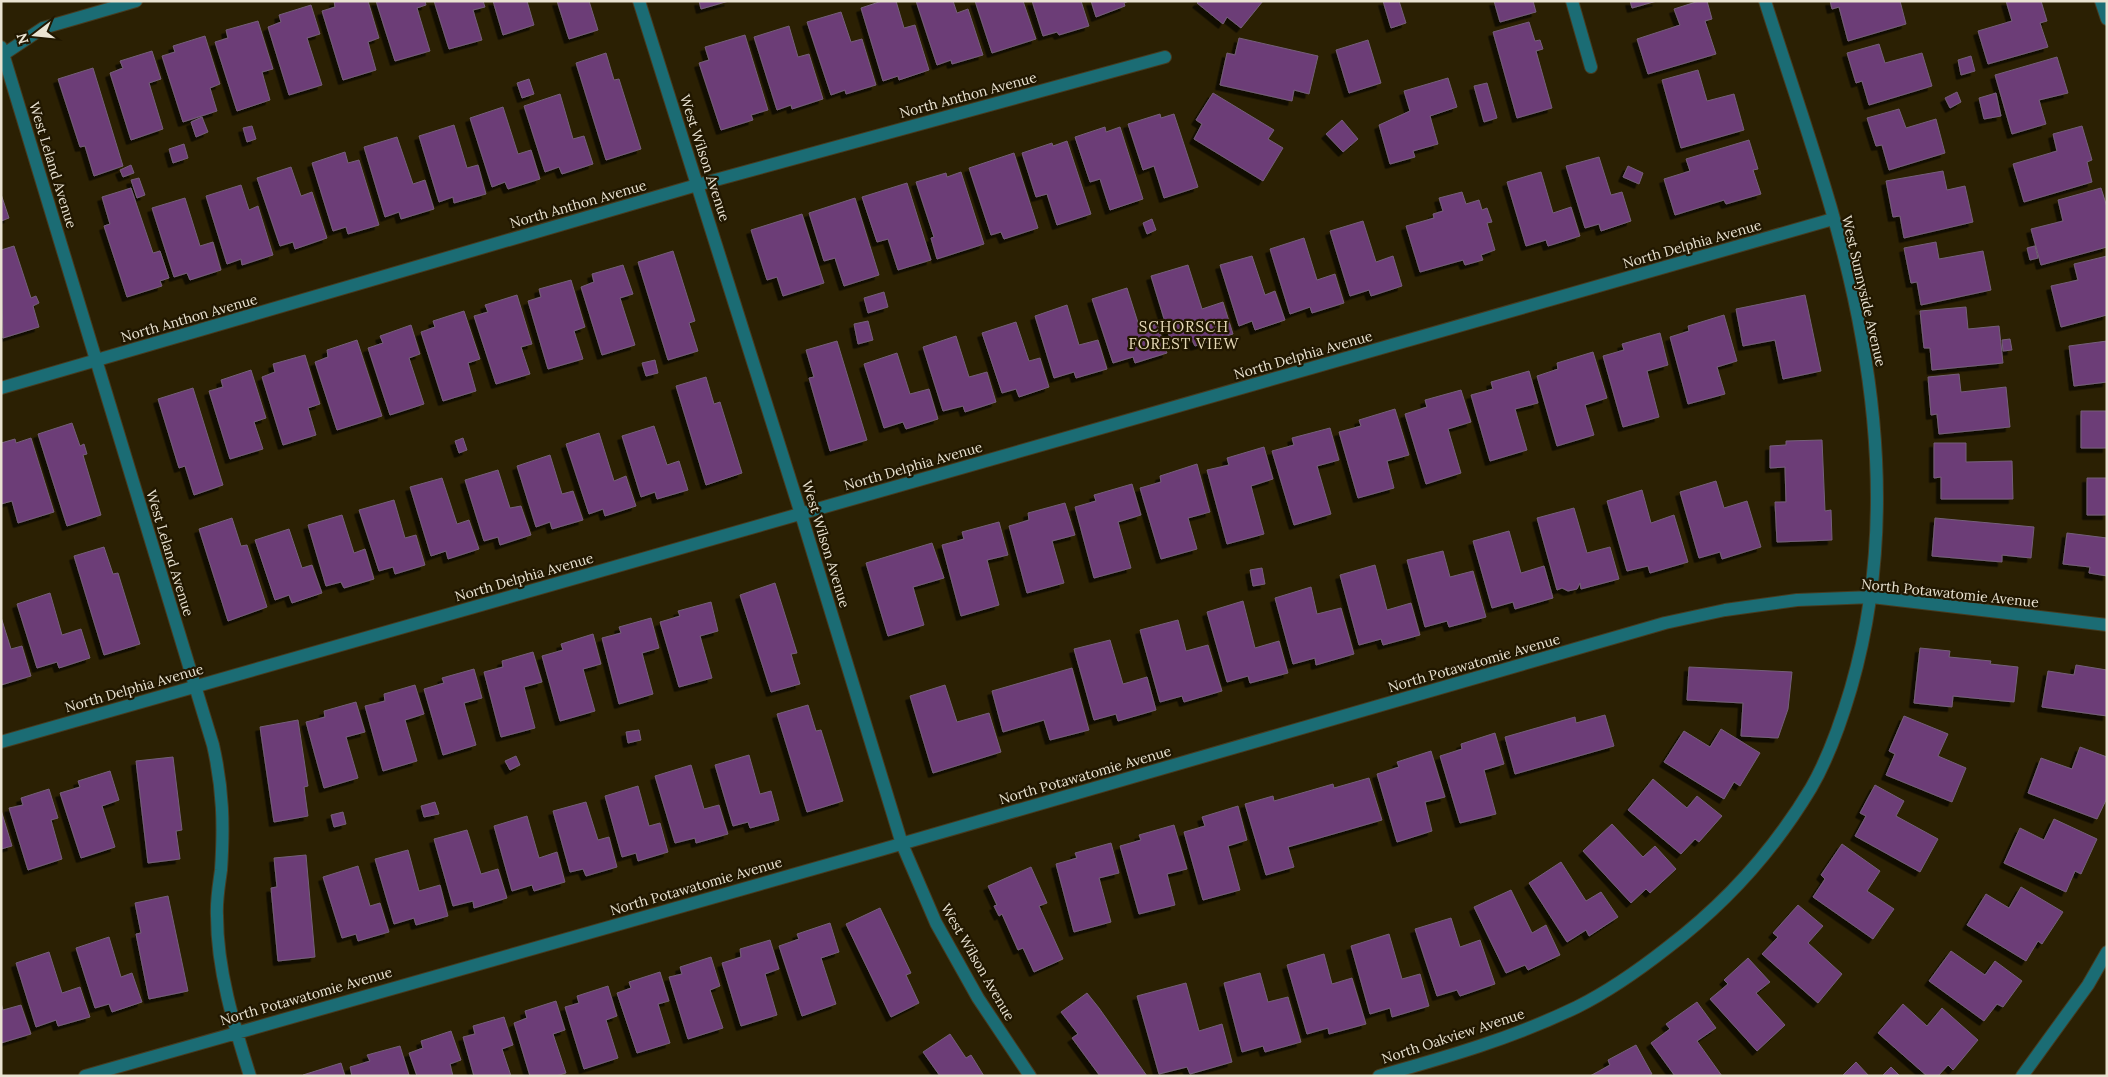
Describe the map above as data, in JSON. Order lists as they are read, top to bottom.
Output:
{
  "streets": {
    "street": [
      "North Anthon Avenue",
      "West Wilson Avenue",
      "West Leland Avenue",
      "North Delphia Avenue",
      "West Sunnyside Avenue",
      "North Potawatomie Avenue",
      "North Oakview Avenue"
    ]
  },
  "crossings": [
    ["North Anthon Avenue", "West Wilson Avenue"],
    ["North Anthon Avenue", "West Leland Avenue"],
    ["West Wilson Avenue", "North Delphia Avenue"],
    ["West Wilson Avenue", "North Potawatomie Avenue"],
    ["West Leland Avenue", "North Delphia Avenue"],
    ["West Leland Avenue", "North Potawatomie Avenue"],
    ["North Delphia Avenue", "West Sunnyside Avenue"],
    ["West Sunnyside Avenue", "North Potawatomie Avenue"],
    ["West Sunnyside Avenue", "North Oakview Avenue"],
    ["North Potawatomie Avenue", "North Oakview Avenue"]
  ],
  "districts": ["SCHORSCH FOREST VIEW"],
  "north": "left"
}
